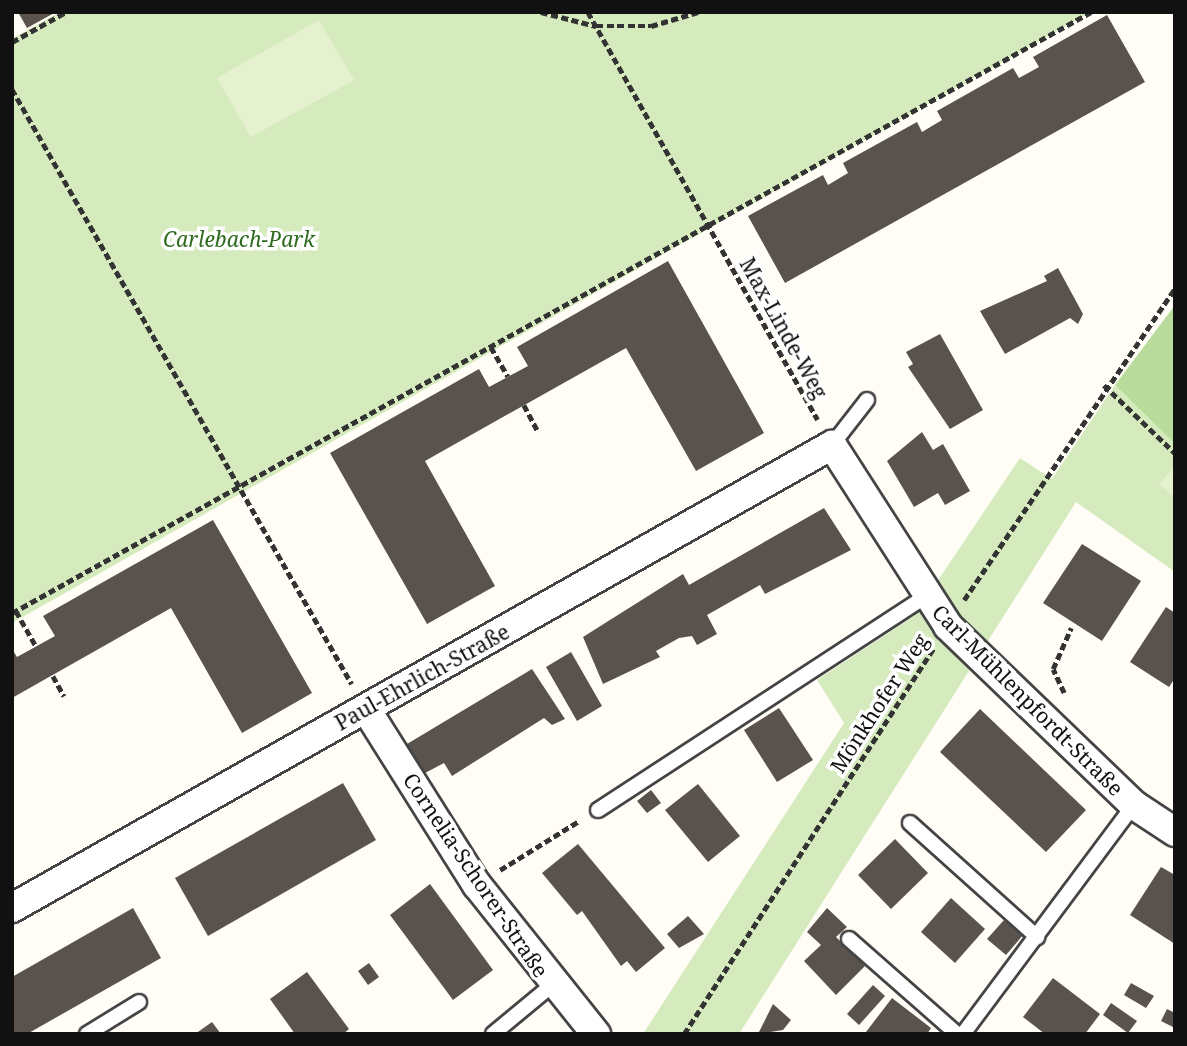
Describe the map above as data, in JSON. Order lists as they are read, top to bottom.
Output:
{
  "streets": {
    "street": ["Paul-Ehrlich-Straße", "Carl-Mühlenpfordt-Straße", "Cornelia-Schorer-Straße"],
    "path": ["Max-Linde-Weg", "Mönkhofer Weg"]
  },
  "crossings": [
    ["Max-Linde-Weg", "Paul-Ehrlich-Straße"],
    ["Max-Linde-Weg", "Carl-Mühlenpfordt-Straße"],
    ["Paul-Ehrlich-Straße", "Carl-Mühlenpfordt-Straße"],
    ["Paul-Ehrlich-Straße", "Cornelia-Schorer-Straße"],
    ["Carl-Mühlenpfordt-Straße", "Mönkhofer Weg"]
  ],
  "parks": ["Carlebach-Park"]
}
